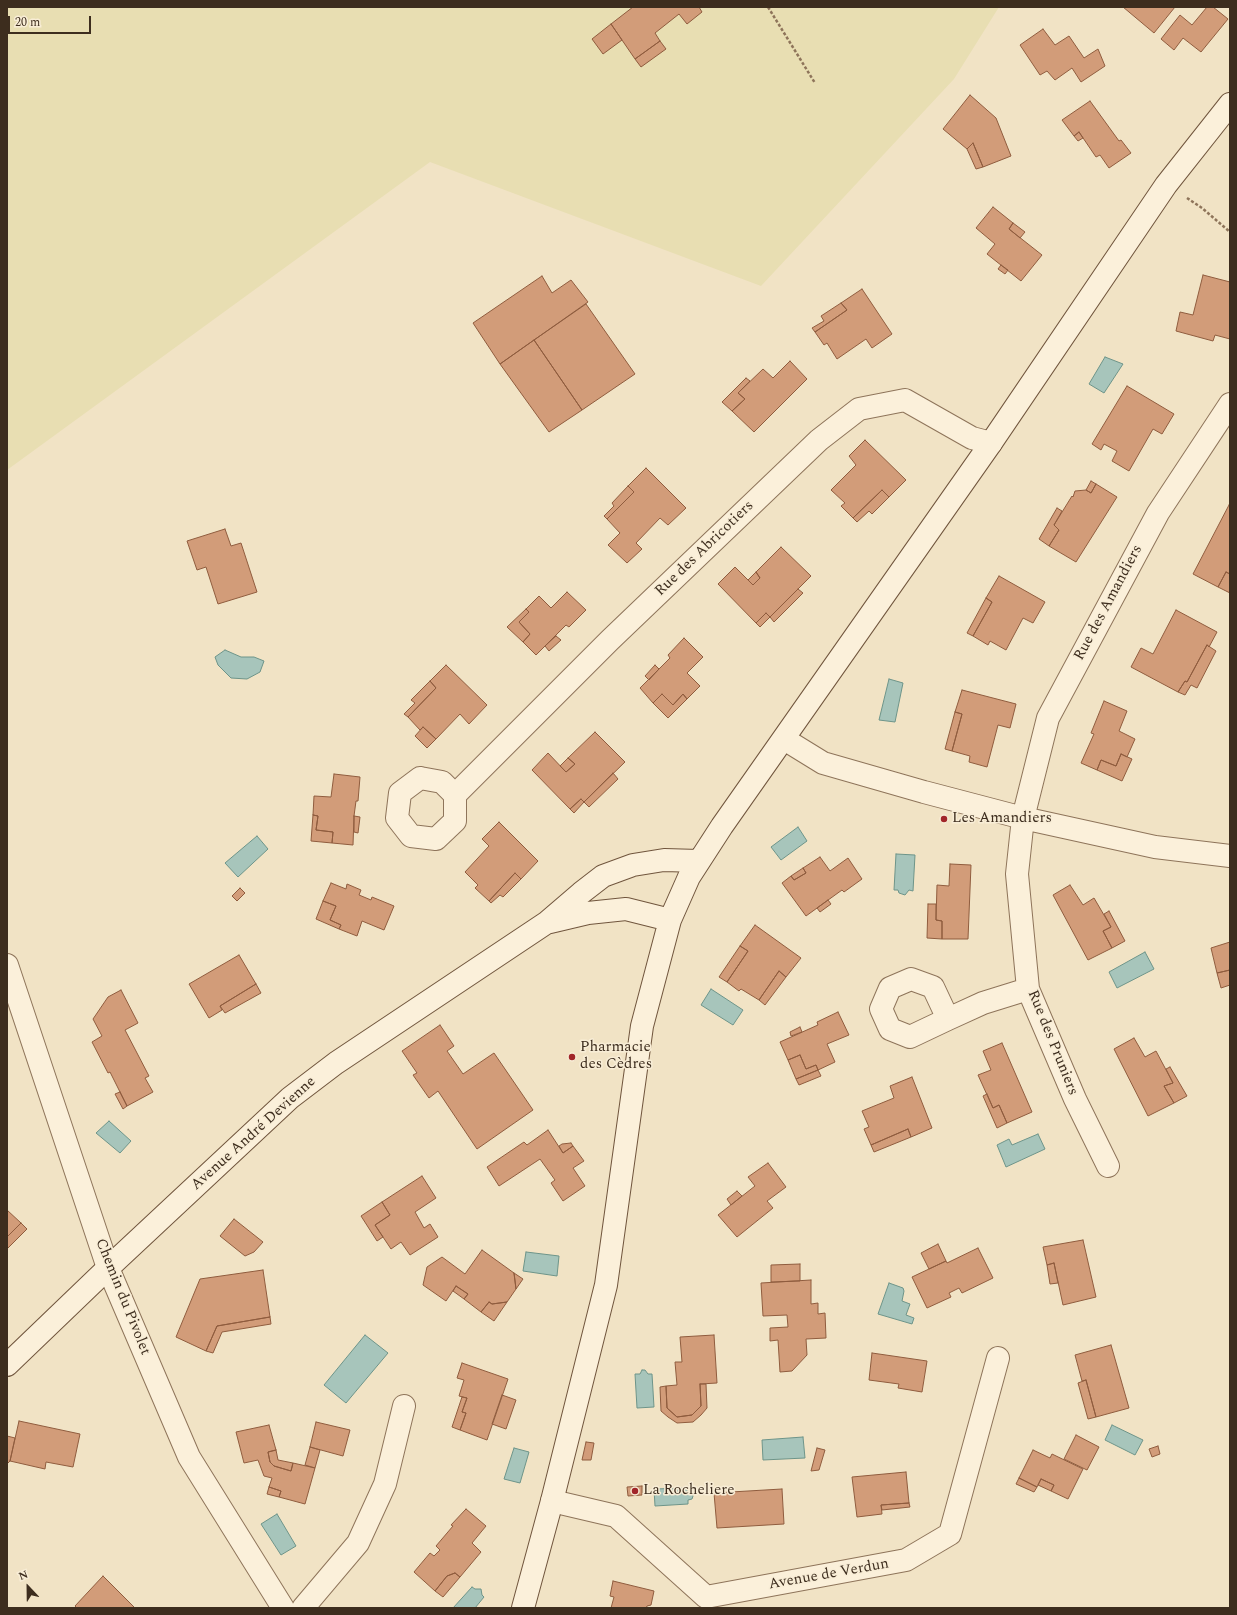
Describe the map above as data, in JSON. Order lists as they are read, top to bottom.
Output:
{
  "streets": {
    "street": [
      "Rue des Abricotiers",
      "Rue des Amandiers",
      "Rue des Pruniers",
      "Avenue André Devienne",
      "Chemin du Pivolet",
      "Avenue de Verdun"
    ]
  },
  "crossings": [
    ["Rue des Amandiers", "Rue des Pruniers"],
    ["Avenue André Devienne", "Chemin du Pivolet"]
  ],
  "places": ["Les Amandiers", "Pharmacie des Cèdres", "La Rocheliere"],
  "scale_bar": "20 m",
  "north": "top"
}
